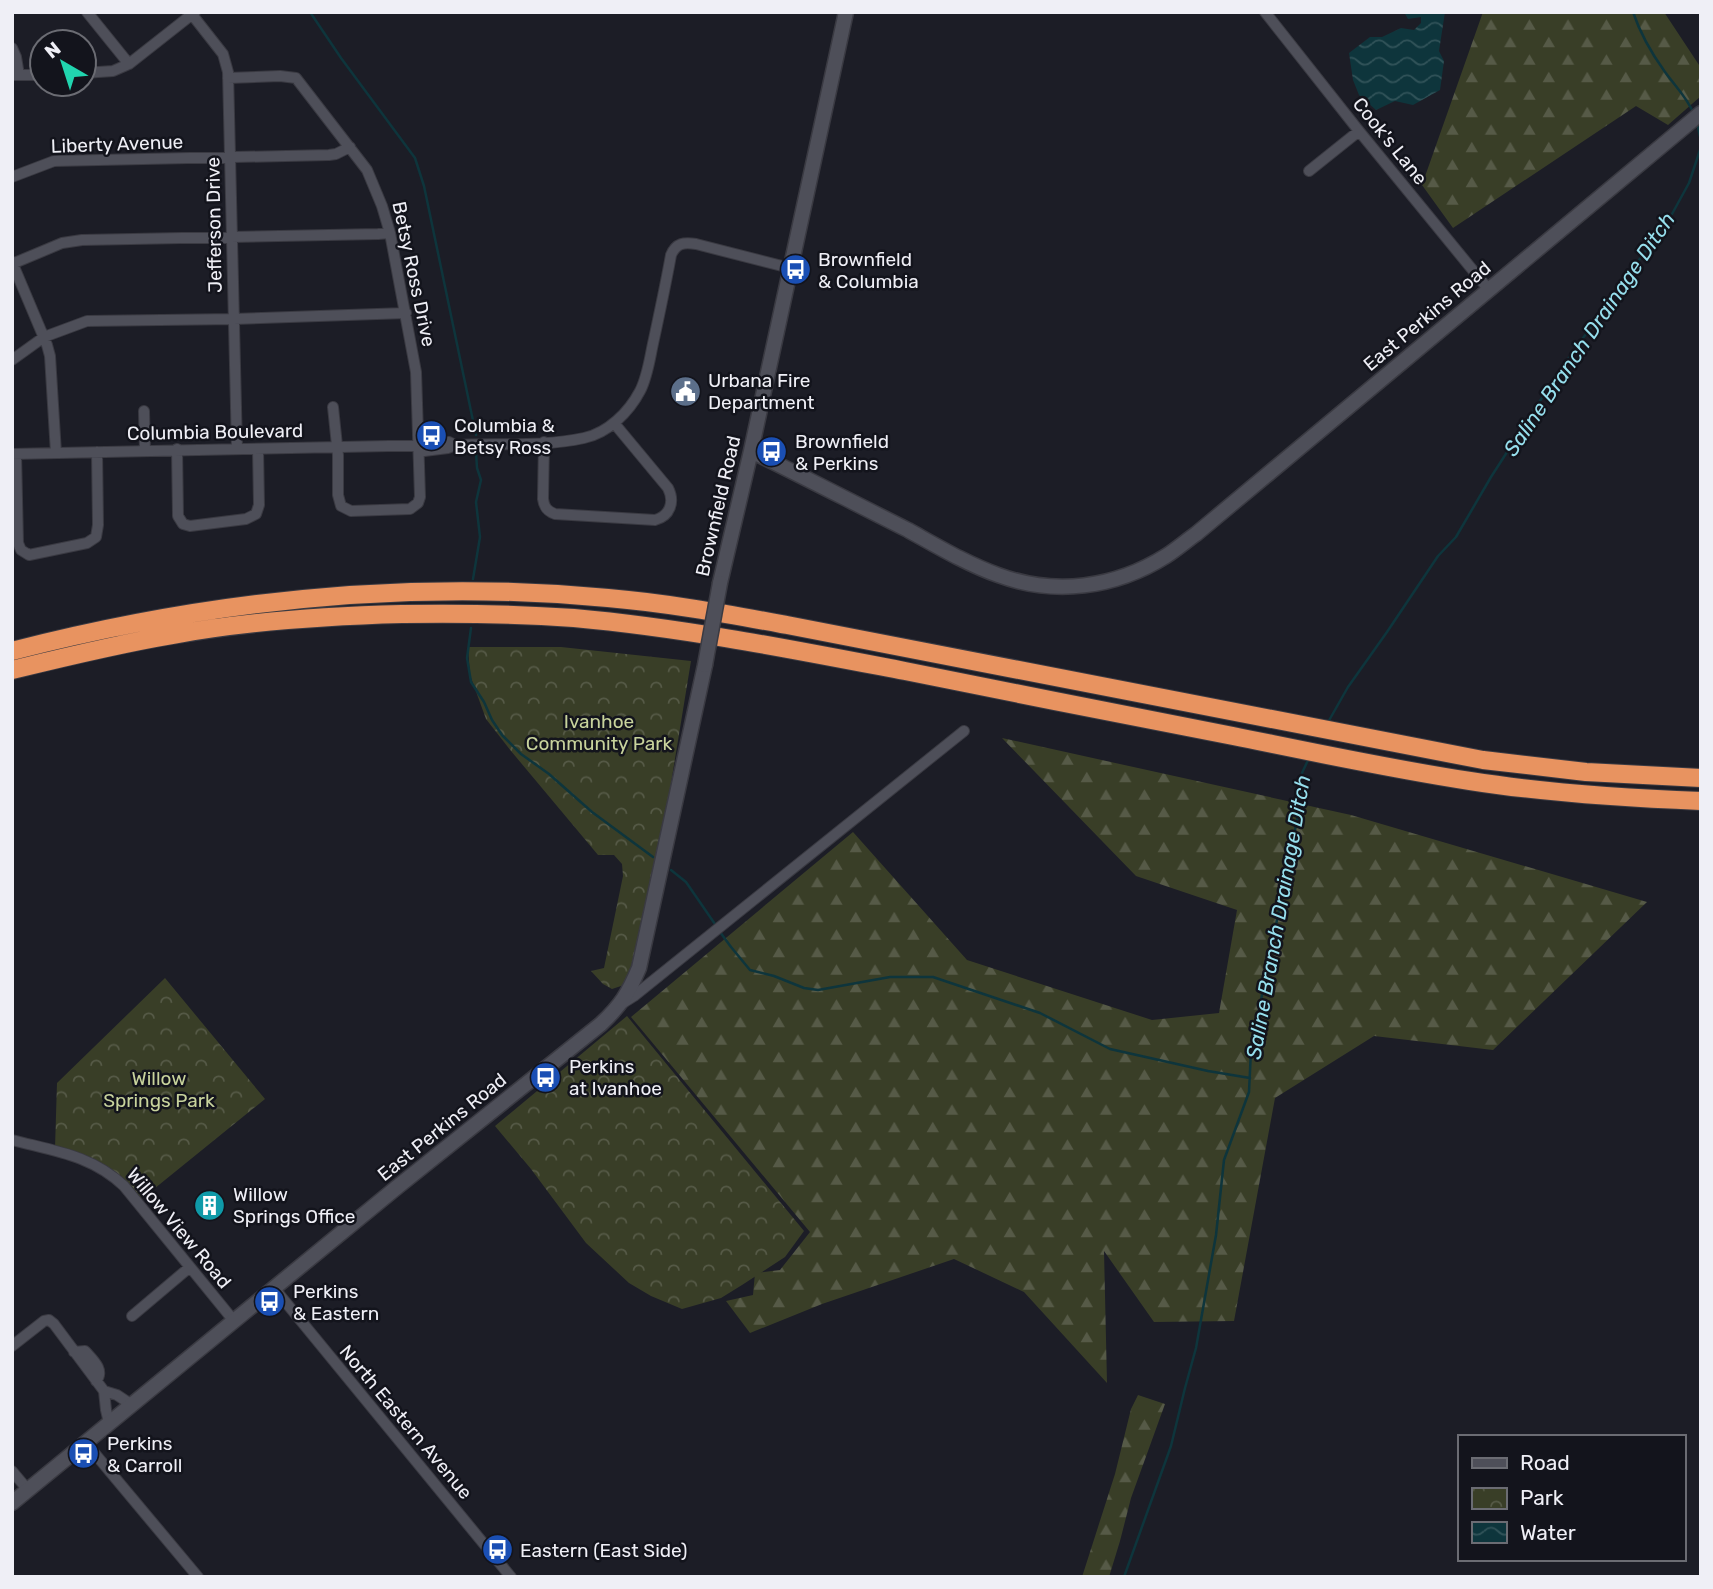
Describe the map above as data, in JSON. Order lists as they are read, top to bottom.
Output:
{
  "streets": {
    "street": [
      "Cook's Lane",
      "Liberty Avenue",
      "Jefferson Drive",
      "Betsy Ross Drive",
      "East Perkins Road",
      "Columbia Boulevard",
      "Brownfield Road",
      "Willow View Road",
      "North Eastern Avenue"
    ]
  },
  "crossings": [
    ["Cook's Lane", "East Perkins Road"],
    ["Liberty Avenue", "Jefferson Drive"],
    ["Liberty Avenue", "Betsy Ross Drive"],
    ["Jefferson Drive", "Betsy Ross Drive"],
    ["Jefferson Drive", "Columbia Boulevard"],
    ["Betsy Ross Drive", "Columbia Boulevard"],
    ["East Perkins Road", "Brownfield Road"],
    ["East Perkins Road", "Willow View Road"],
    ["East Perkins Road", "North Eastern Avenue"],
    ["Columbia Boulevard", "Brownfield Road"]
  ],
  "water": ["Saline Branch Drainage Ditch"],
  "parks": ["Ivanhoe Community Park", "Willow Springs Park"],
  "places": {
    "bus stop": [
      "Brownfield & Columbia",
      "Columbia & Betsy Ross",
      "Brownfield & Perkins",
      "Perkins at Ivanhoe",
      "Perkins & Eastern",
      "Perkins & Carroll",
      "Eastern (East Side)"
    ],
    "public building": ["Urbana Fire Department"],
    "building": ["Willow Springs Office"]
  },
  "legend": ["Road", "Park", "Water"],
  "north": "top left"
}
